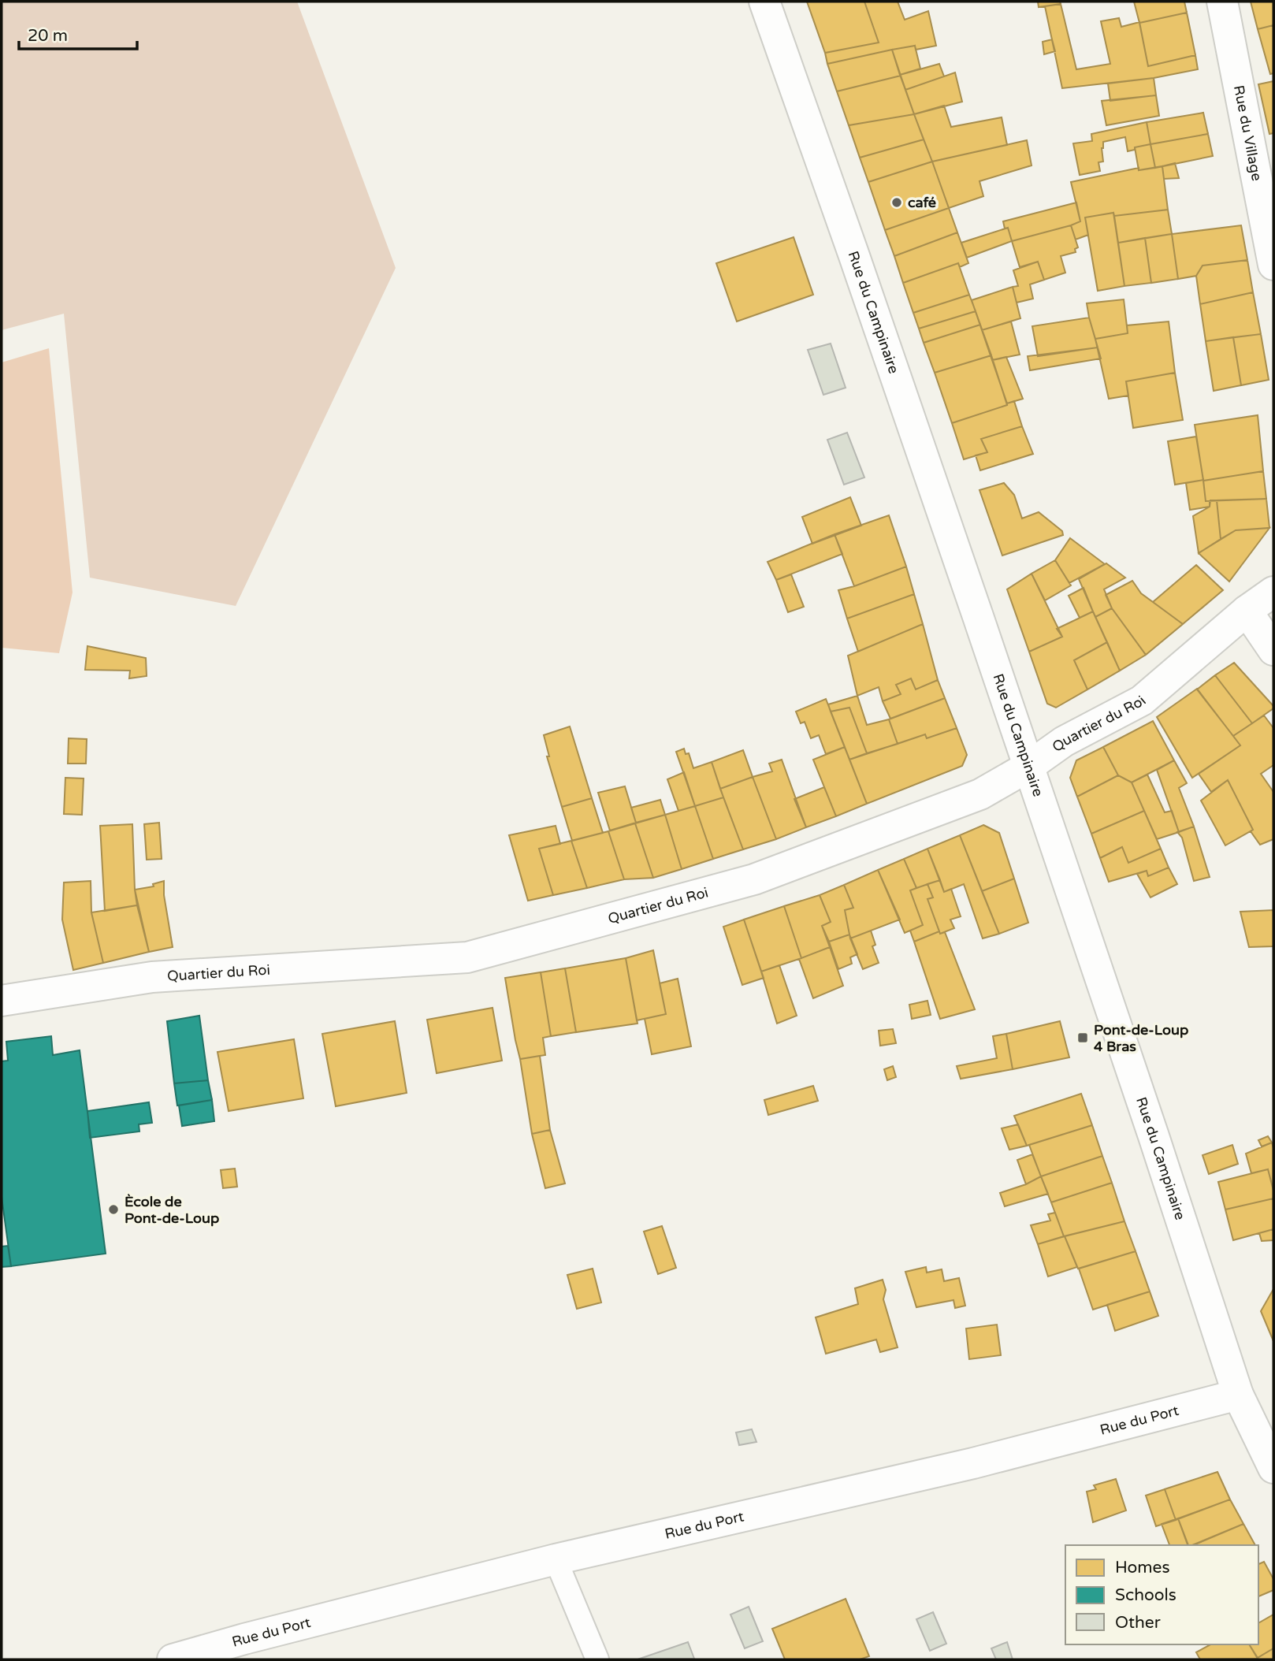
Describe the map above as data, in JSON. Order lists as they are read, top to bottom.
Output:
{
  "streets": {
    "street": [
      "Rue du Village",
      "Rue du Campinaire",
      "Quartier du Roi",
      "Rue du Port"
    ]
  },
  "crossings": [
    ["Rue du Campinaire", "Quartier du Roi"],
    ["Rue du Campinaire", "Rue du Port"]
  ],
  "places": {
    "other": ["café", "Ècole de Pont-de-Loup"],
    "transit": ["Pont-de-Loup 4 Bras"]
  },
  "legend": ["Homes", "Schools", "Other"],
  "scale_bar": "20 m"
}
